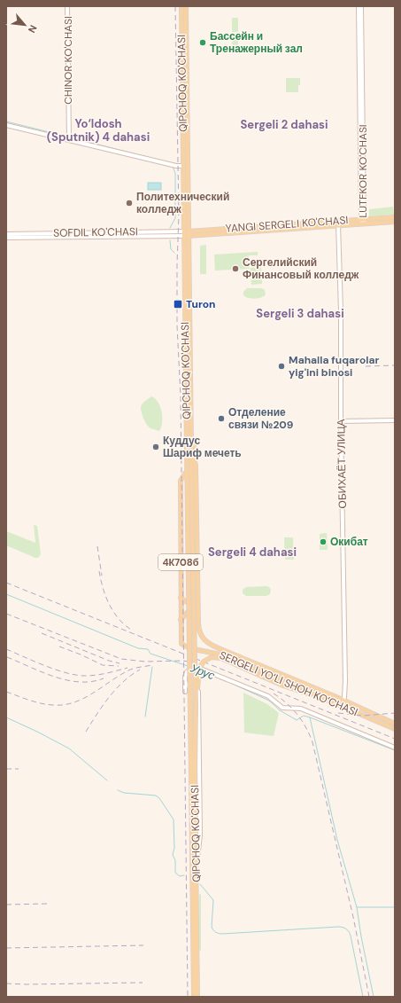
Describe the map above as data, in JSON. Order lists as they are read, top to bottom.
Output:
{
  "streets": {
    "main road": [
      "QIPCHOQ KO'CHASI",
      "YANGI SERGELI KO'CHASI",
      "4К708б",
      "SERGELI YO‘LI SHOH KO‘CHASI"
    ],
    "street": [
      "CHINOR KO'CHASI",
      "LUTFKOR KO'CHASI",
      "SOFDIL KO'CHASI",
      "ОБИХАЁТ УЛИЦА"
    ]
  },
  "crossings": [
    ["QIPCHOQ KO'CHASI", "YANGI SERGELI KO'CHASI"],
    ["QIPCHOQ KO'CHASI", "SOFDIL KO'CHASI"],
    ["QIPCHOQ KO'CHASI", "4К708б"],
    ["QIPCHOQ KO'CHASI", "SERGELI YO‘LI SHOH KO‘CHASI"],
    ["LUTFKOR KO'CHASI", "YANGI SERGELI KO'CHASI"],
    ["YANGI SERGELI KO'CHASI", "SOFDIL KO'CHASI"],
    ["YANGI SERGELI KO'CHASI", "ОБИХАЁТ УЛИЦА"],
    ["ОБИХАЁТ УЛИЦА", "SERGELI YO‘LI SHOH KO‘CHASI"],
    ["4К708б", "SERGELI YO‘LI SHOH KO‘CHASI"]
  ],
  "districts": [
    "Yo‘ldosh (Sputnik) 4 dahasi",
    "Sergeli 2 dahasi",
    "Sergeli 3 dahasi",
    "Sergeli 4 dahasi"
  ],
  "water": ["Урус"],
  "places": {
    "other": [
      "Бассейн и Тренажерный зал",
      "Политехнический колледж",
      "Сергелийский Финансовый колледж",
      "Mahalla fuqarolar yig'ini binosi",
      "Отделение связи №209",
      "Куддус Шариф мечеть",
      "Окибат"
    ],
    "transit": ["Turon"]
  },
  "north": "bottom right"
}
